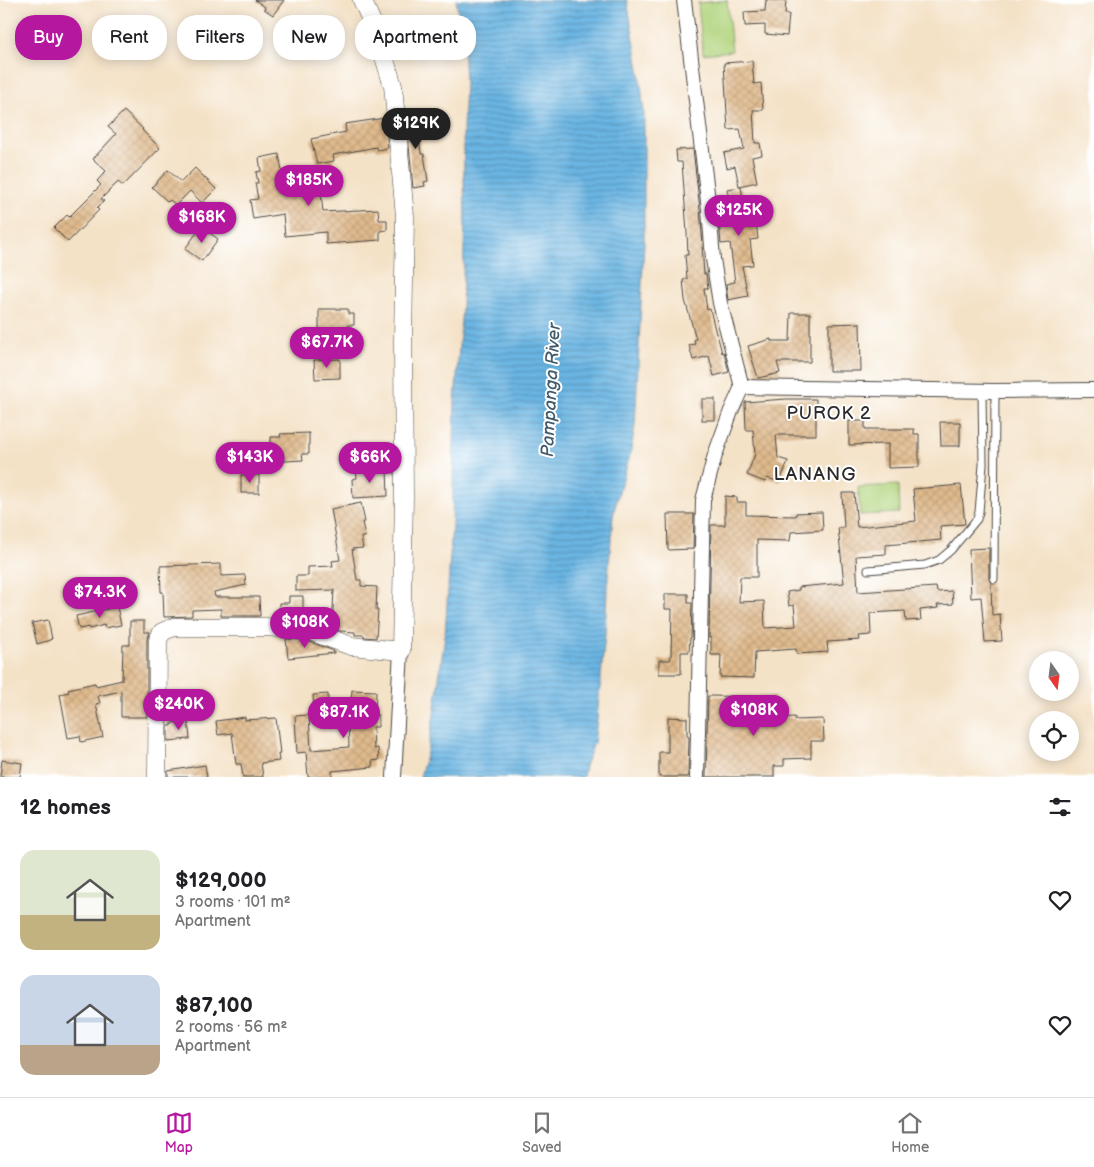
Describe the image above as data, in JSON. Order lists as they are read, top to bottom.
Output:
{
  "districts": ["PUROK 2", "LANANG"],
  "water": ["Pampanga River"],
  "north": "bottom",
  "page": {
    "chip": [
      "Buy",
      "Rent",
      "Filters",
      "New",
      "Apartment"
    ],
    "price": [
      "$129K",
      "$185K",
      "$125K",
      "$168K",
      "$67.7K",
      "$143K",
      "$66K",
      "$74.3K",
      "$108K",
      "$240K",
      "$108K",
      "$87.1K"
    ],
    "heading": "12 homes",
    "list": [
      {
        "name": "$129,000",
        "note": "3 rooms · 101 m² · Apartment"
      },
      {
        "name": "$87,100",
        "note": "2 rooms · 56 m² · Apartment"
      }
    ],
    "tabs": ["Map", "Saved", "Home"]
  }
}
